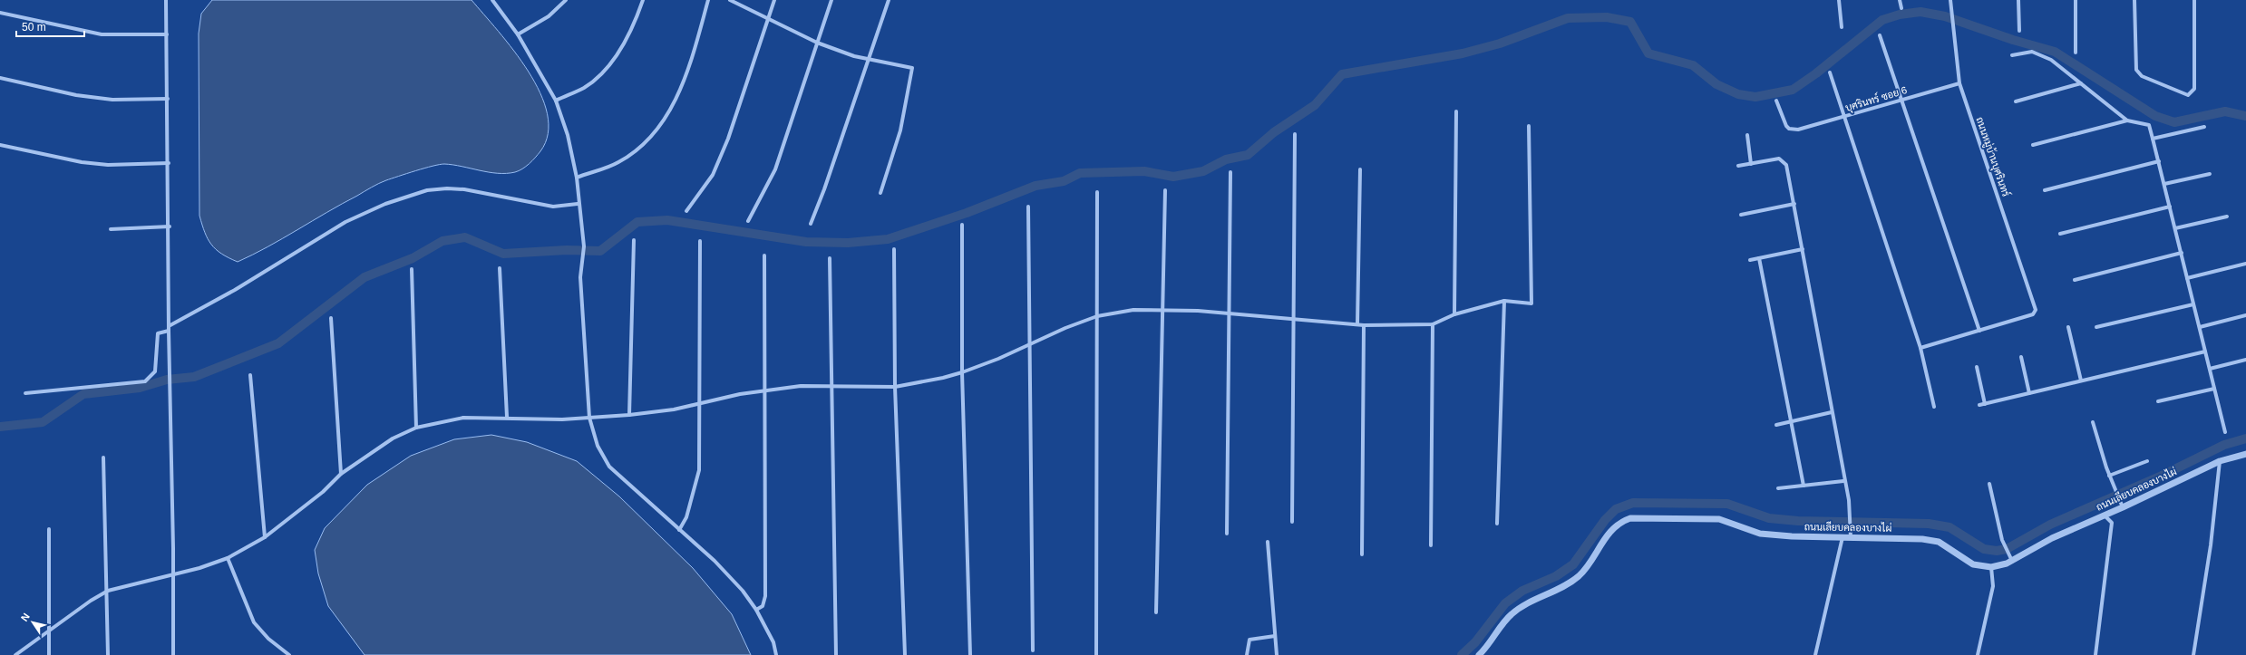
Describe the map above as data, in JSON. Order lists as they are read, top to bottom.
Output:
{
  "streets": {
    "street": ["บุศรินทร์ ซอย 6", "ถนนหมู่บ้านบุศรินทร์", "ถนนเลียบคลองบางไผ่"]
  },
  "crossings": [
    ["บุศรินทร์ ซอย 6", "ถนนหมู่บ้านบุศรินทร์"]
  ],
  "scale_bar": "50 m",
  "north": "top left"
}
